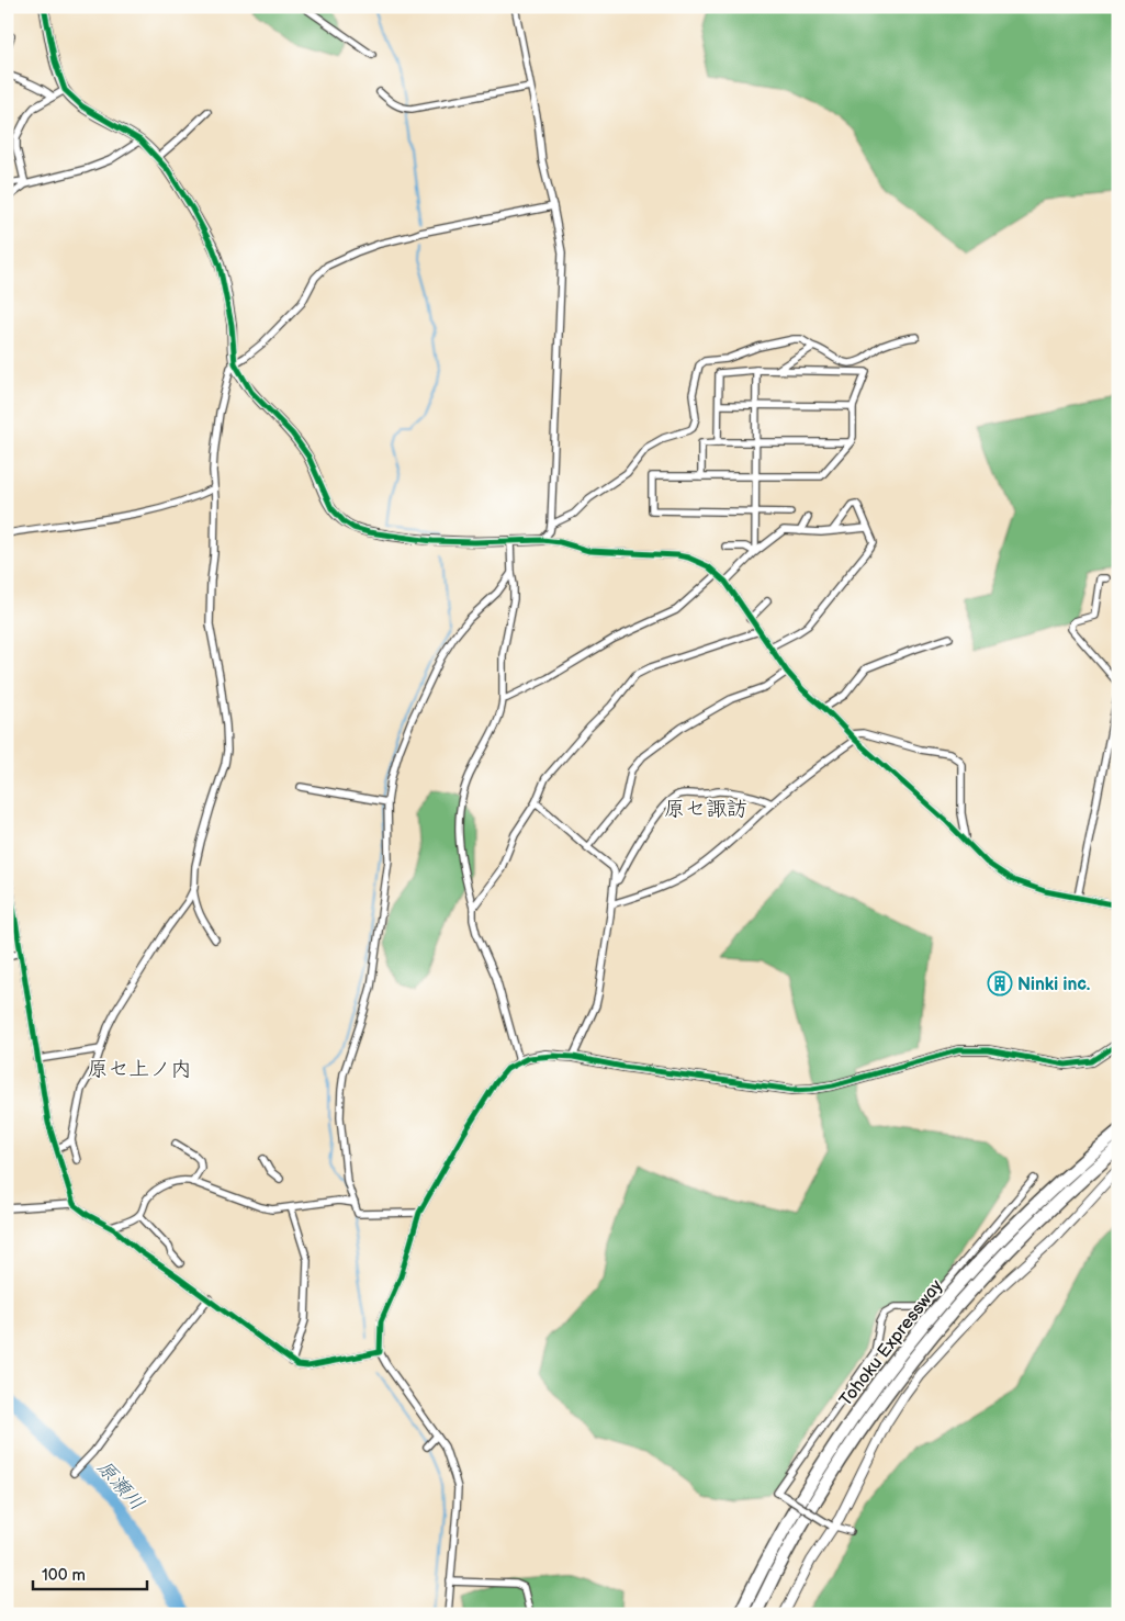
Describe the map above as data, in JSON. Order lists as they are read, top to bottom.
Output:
{
  "streets": {
    "highway": ["Tohoku Expressway"]
  },
  "districts": ["原セ諏訪", "原セ上ノ内"],
  "water": ["原瀬川"],
  "places": {
    "building": ["Ninki inc."]
  },
  "scale_bar": "100 m"
}
